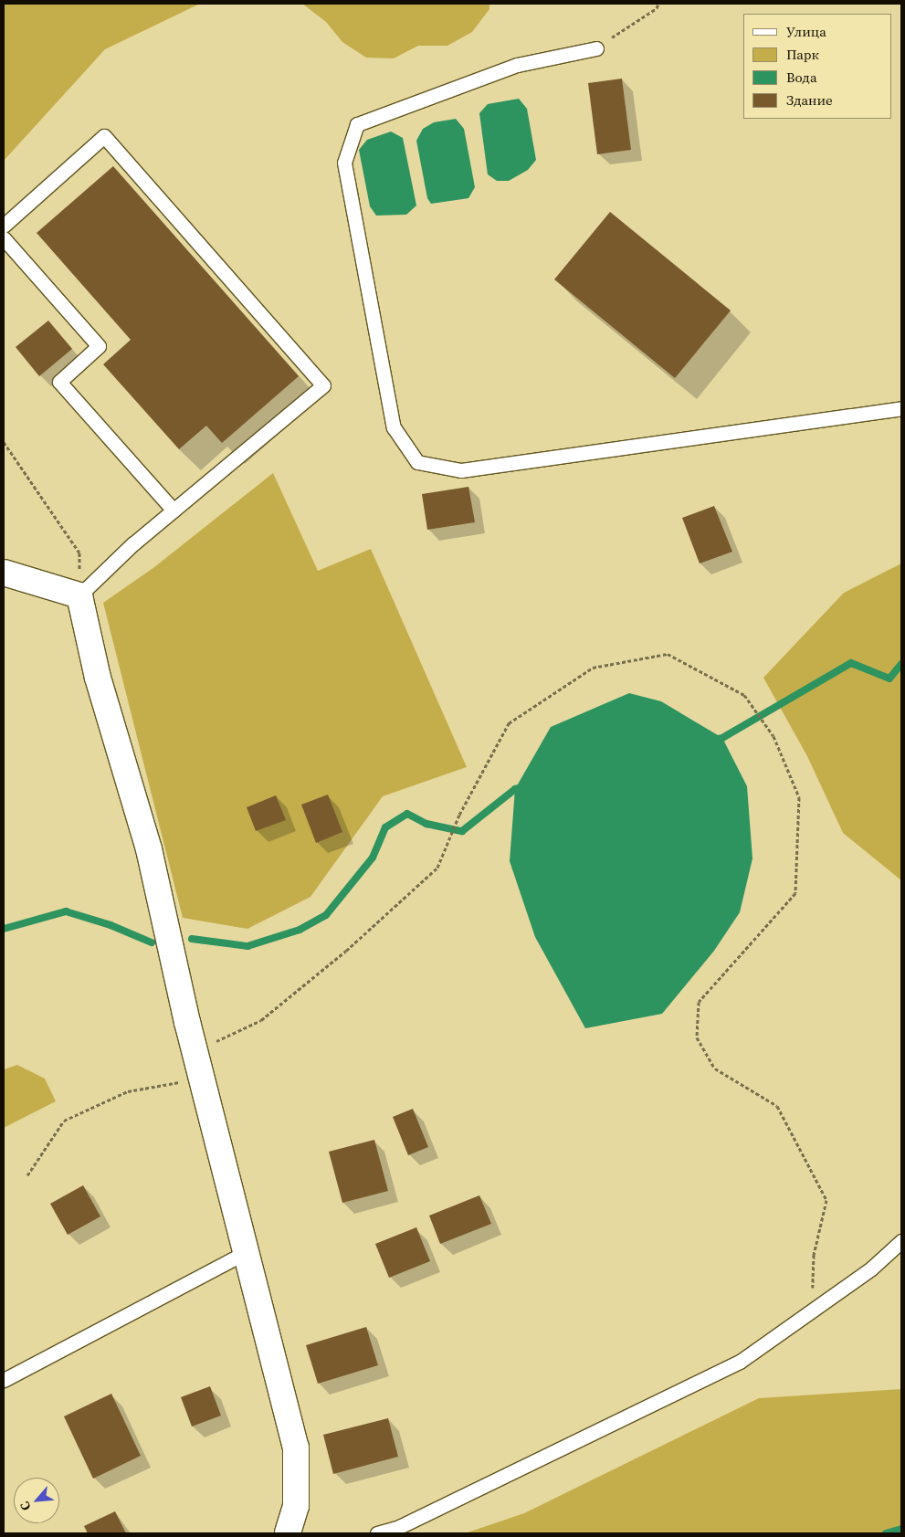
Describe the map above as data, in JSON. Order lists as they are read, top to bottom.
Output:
{
  "legend": [
    "Улица",
    "Парк",
    "Вода",
    "Здание"
  ],
  "north": "bottom left"
}
